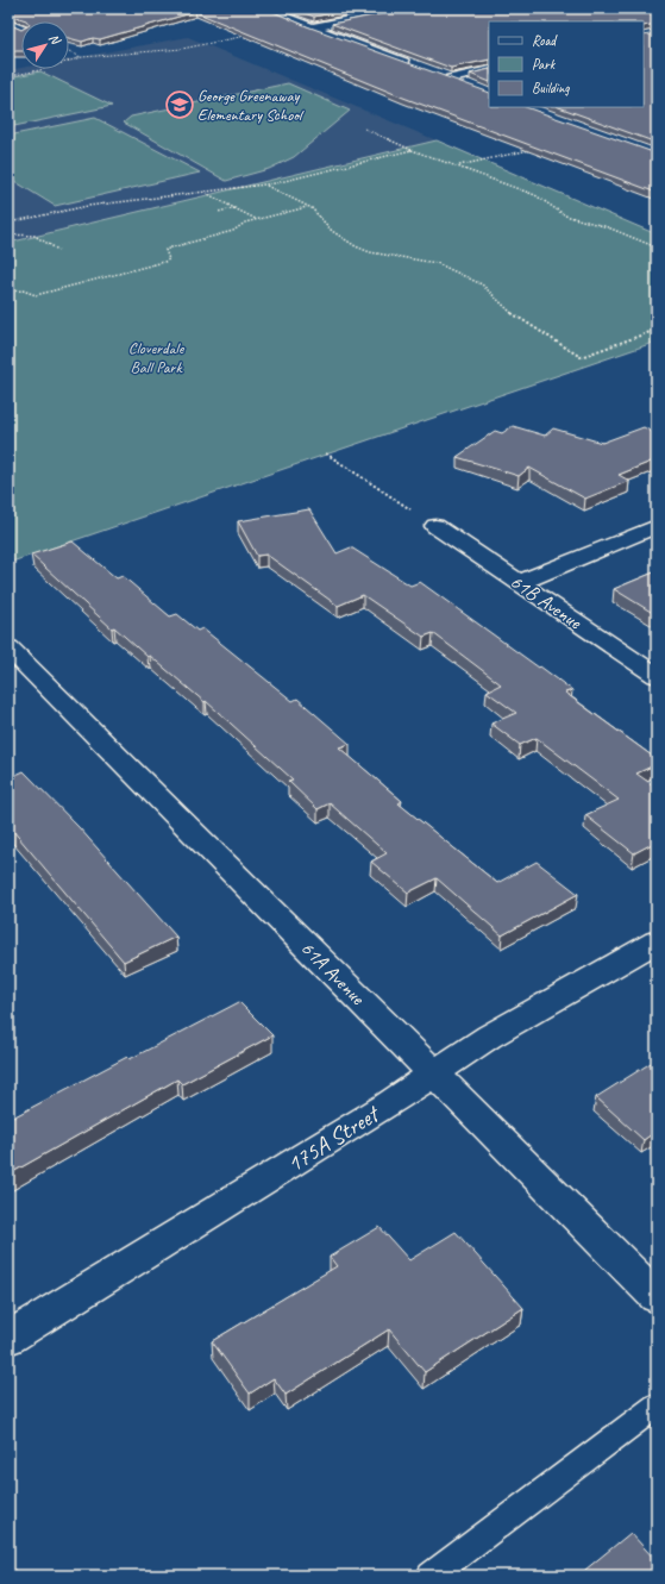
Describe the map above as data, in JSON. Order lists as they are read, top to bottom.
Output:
{
  "streets": {
    "street": ["61B Avenue", "61A Avenue", "175A Street"]
  },
  "crossings": [
    ["61A Avenue", "175A Street"]
  ],
  "parks": ["Cloverdale Ball Park"],
  "places": {
    "school or university": ["George Greenaway Elementary School"]
  },
  "legend": ["Road", "Park", "Building"],
  "north": "top right"
}
